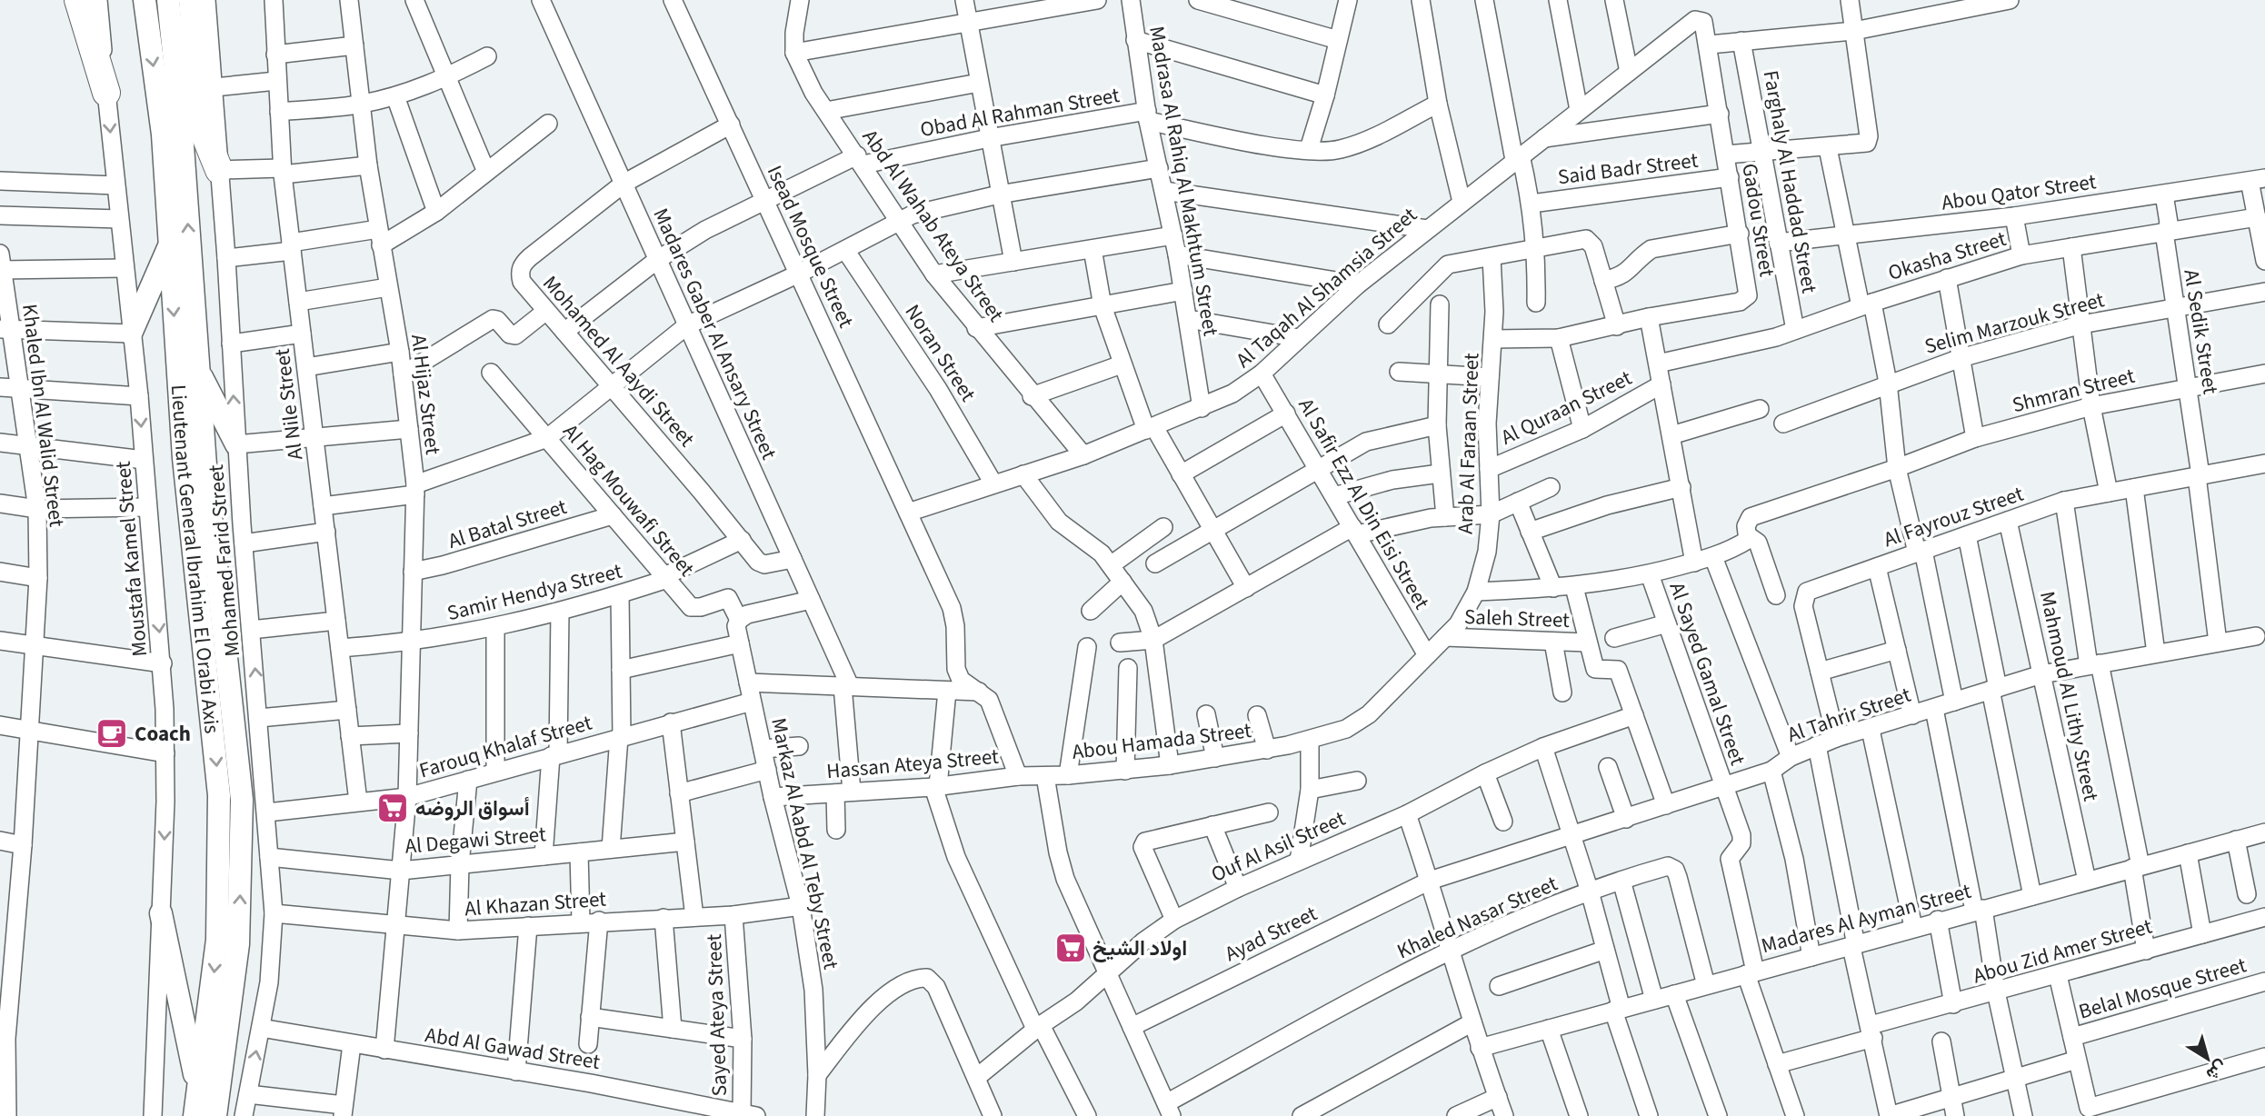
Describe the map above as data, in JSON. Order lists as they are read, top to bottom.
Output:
{
  "streets": {
    "main road": ["Lieutenant General Ibrahim El Orabi Axis"],
    "street": [
      "Obad Al Rahman Street",
      "Said Badr Street",
      "Madrasa Al Rahiq Al Makhtum Street",
      "Farghaly Al Haddad Street",
      "Abou Qator Street",
      "Gadou Street",
      "Abd Al Wahab Ateya Street",
      "Isead Mosque Street",
      "Okasha Street",
      "Al Taqah Al Shamsia Street",
      "Selim Marzouk Street",
      "Al Sedik Street",
      "Madares Gaber Al Ansary Street",
      "Noran Street",
      "Mohamed Al Aaydi Street",
      "Shmran Street",
      "Al Hijaz Street",
      "Al Nile Street",
      "Al Quraan Street",
      "Khaled Ibn Al Walid Street",
      "Arab Al Faraan Street",
      "Al Hag Mouwafi Street",
      "Al Safir Ezz Al Din Eisi Street",
      "Al Fayrouz Street",
      "Al Batal Street",
      "Moustafa Kamel Street",
      "Mohamed Farid Street",
      "Samir Hendya Street",
      "Saleh Street",
      "Al Sayed Gamal Street",
      "Mahmoud Al Lithy Street",
      "Al Tahrir Street",
      "Abou Hamada Street",
      "Farouq Khalaf Street",
      "Hassan Ateya Street",
      "Al Degawi Street",
      "Markaz Al Aabd Al Teby Street",
      "Ouf Al Asil Street",
      "Al Khazan Street",
      "Khaled Nasar Street",
      "Madares Al Ayman Street",
      "Ayad Street",
      "Abou Zid Amer Street",
      "Belal Mosque Street",
      "Sayed Ateya Street",
      "Abd Al Gawad Street"
    ]
  },
  "crossings": [
    ["Obad Al Rahman Street", "Madrasa Al Rahiq Al Makhtum Street"],
    ["Obad Al Rahman Street", "Abd Al Wahab Ateya Street"],
    ["Obad Al Rahman Street", "Isead Mosque Street"],
    ["Obad Al Rahman Street", "Madares Gaber Al Ansary Street"],
    ["Obad Al Rahman Street", "Mohamed Al Aaydi Street"],
    ["Said Badr Street", "Gadou Street"],
    ["Madrasa Al Rahiq Al Makhtum Street", "Al Taqah Al Shamsia Street"],
    ["Farghaly Al Haddad Street", "Abou Qator Street"],
    ["Farghaly Al Haddad Street", "Okasha Street"],
    ["Abou Qator Street", "Al Sedik Street"],
    ["Gadou Street", "Al Taqah Al Shamsia Street"],
    ["Gadou Street", "Arab Al Faraan Street"],
    ["Abd Al Wahab Ateya Street", "Al Taqah Al Shamsia Street"],
    ["Isead Mosque Street", "Al Taqah Al Shamsia Street"],
    ["Isead Mosque Street", "Mohamed Al Aaydi Street"],
    ["Isead Mosque Street", "Abou Hamada Street"],
    ["Isead Mosque Street", "Hassan Ateya Street"],
    ["Okasha Street", "Al Sedik Street"],
    ["Al Taqah Al Shamsia Street", "Noran Street"],
    ["Al Taqah Al Shamsia Street", "Al Safir Ezz Al Din Eisi Street"],
    ["Selim Marzouk Street", "Al Sedik Street"],
    ["Al Sedik Street", "Shmran Street"],
    ["Al Sedik Street", "Al Fayrouz Street"],
    ["Al Sedik Street", "Al Tahrir Street"],
    ["Madares Gaber Al Ansary Street", "Mohamed Al Aaydi Street"],
    ["Madares Gaber Al Ansary Street", "Hassan Ateya Street"],
    ["Mohamed Al Aaydi Street", "Samir Hendya Street"],
    ["Al Hijaz Street", "Al Batal Street"],
    ["Al Hijaz Street", "Samir Hendya Street"],
    ["Al Hijaz Street", "Farouq Khalaf Street"],
    ["Al Hijaz Street", "Al Degawi Street"],
    ["Al Hijaz Street", "Al Khazan Street"],
    ["Al Hijaz Street", "Abd Al Gawad Street"],
    ["Al Nile Street", "Samir Hendya Street"],
    ["Al Nile Street", "Farouq Khalaf Street"],
    ["Al Quraan Street", "Arab Al Faraan Street"],
    ["Arab Al Faraan Street", "Al Safir Ezz Al Din Eisi Street"],
    ["Arab Al Faraan Street", "Saleh Street"],
    ["Arab Al Faraan Street", "Abou Hamada Street"],
    ["Al Hag Mouwafi Street", "Al Batal Street"],
    ["Al Hag Mouwafi Street", "Samir Hendya Street"],
    ["Al Hag Mouwafi Street", "Markaz Al Aabd Al Teby Street"],
    ["Al Fayrouz Street", "Mahmoud Al Lithy Street"],
    ["Al Fayrouz Street", "Al Tahrir Street"],
    ["Mohamed Farid Street", "Farouq Khalaf Street"],
    ["Mohamed Farid Street", "Al Degawi Street"],
    ["Mohamed Farid Street", "Al Khazan Street"],
    ["Mohamed Farid Street", "Abd Al Gawad Street"],
    ["Al Sayed Gamal Street", "Al Tahrir Street"],
    ["Al Sayed Gamal Street", "Madares Al Ayman Street"],
    ["Al Sayed Gamal Street", "Abou Zid Amer Street"],
    ["Mahmoud Al Lithy Street", "Al Tahrir Street"],
    ["Mahmoud Al Lithy Street", "Madares Al Ayman Street"],
    ["Al Tahrir Street", "Ayad Street"],
    ["Abou Hamada Street", "Hassan Ateya Street"],
    ["Farouq Khalaf Street", "Markaz Al Aabd Al Teby Street"],
    ["Hassan Ateya Street", "Markaz Al Aabd Al Teby Street"],
    ["Markaz Al Aabd Al Teby Street", "Al Khazan Street"],
    ["Al Khazan Street", "Sayed Ateya Street"],
    ["Khaled Nasar Street", "Madares Al Ayman Street"],
    ["Sayed Ateya Street", "Abd Al Gawad Street"]
  ],
  "one_way": ["Moustafa Kamel Street"],
  "places": {
    "cafe": ["Coach"],
    "supermarket": ["أسواق الروضه", "اولاد الشيخ"]
  },
  "north": "bottom right"
}
